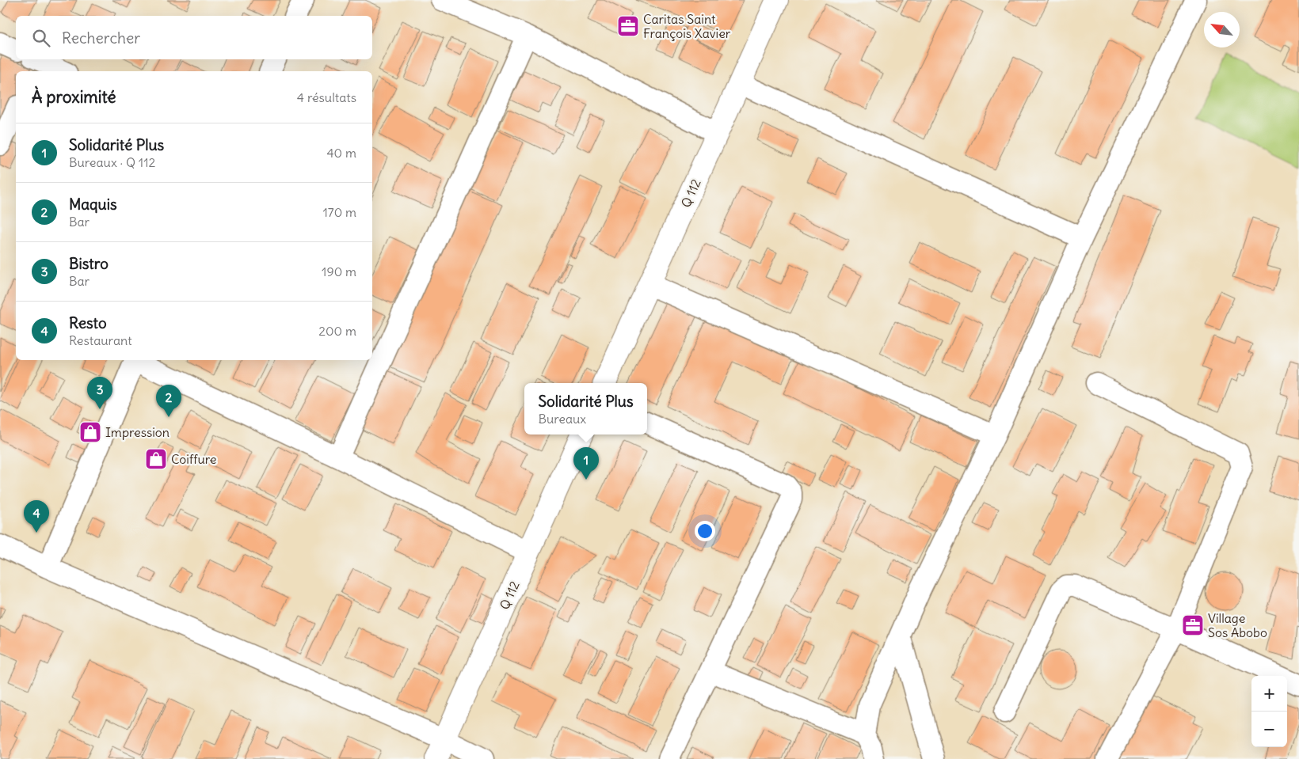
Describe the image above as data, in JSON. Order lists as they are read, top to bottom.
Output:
{
  "streets": {
    "street": ["Q 112"]
  },
  "places": {
    "office": ["Caritas Saint François Xavier", "Village Sos Abobo"],
    "shop": ["Impression", "Coiffure"]
  },
  "north": "top left",
  "page": {
    "search": "Rechercher",
    "heading": ["À proximité", "4 résultats"],
    "list": [
      {
        "mark": "1",
        "name": "Solidarité Plus",
        "note": "Bureaux · Q 112",
        "value": "40 m"
      },
      {
        "mark": "2",
        "name": "Maquis",
        "note": "Bar",
        "value": "170 m"
      },
      {
        "mark": "3",
        "name": "Bistro",
        "note": "Bar",
        "value": "190 m"
      },
      {
        "mark": "4",
        "name": "Resto",
        "note": "Restaurant",
        "value": "200 m"
      }
    ],
    "pins": [
      "3",
      "2",
      "1",
      "4"
    ],
    "popup": ["Solidarité Plus", "Bureaux"],
    "map_buttons": ["+", "−"]
  }
}
